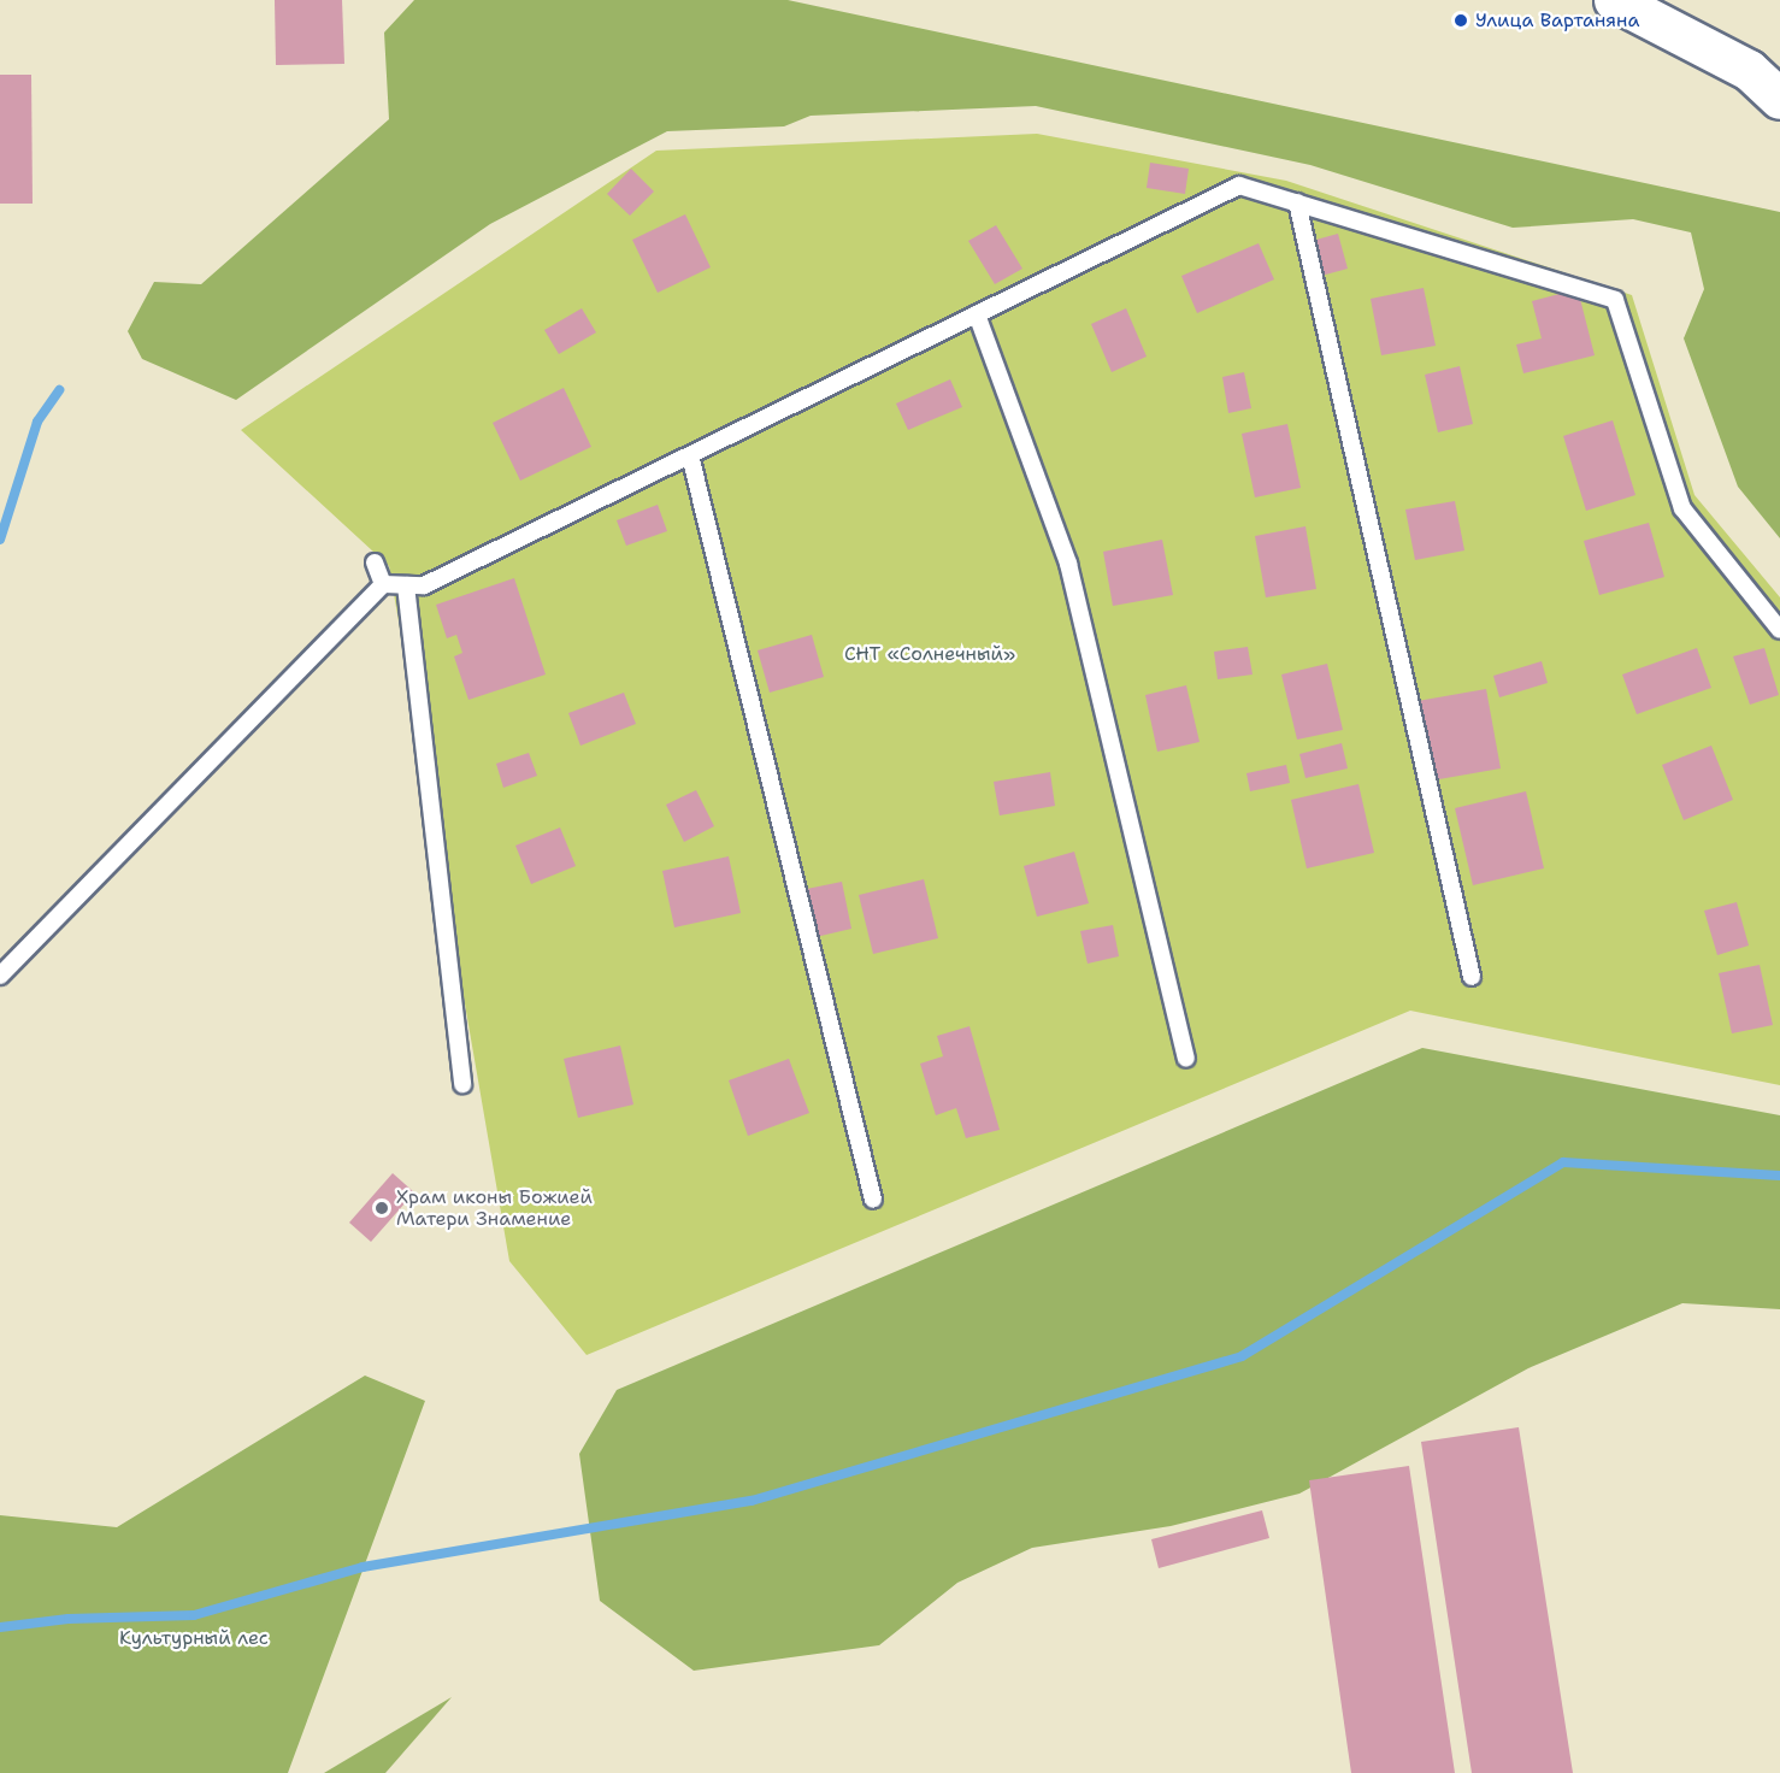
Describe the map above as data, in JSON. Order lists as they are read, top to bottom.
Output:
{
  "parks": ["СНТ «Солнечный»", "Культурный лес"],
  "places": ["Улица Вартаняна", "Храм иконы Божией Матери Знамение"]
}
